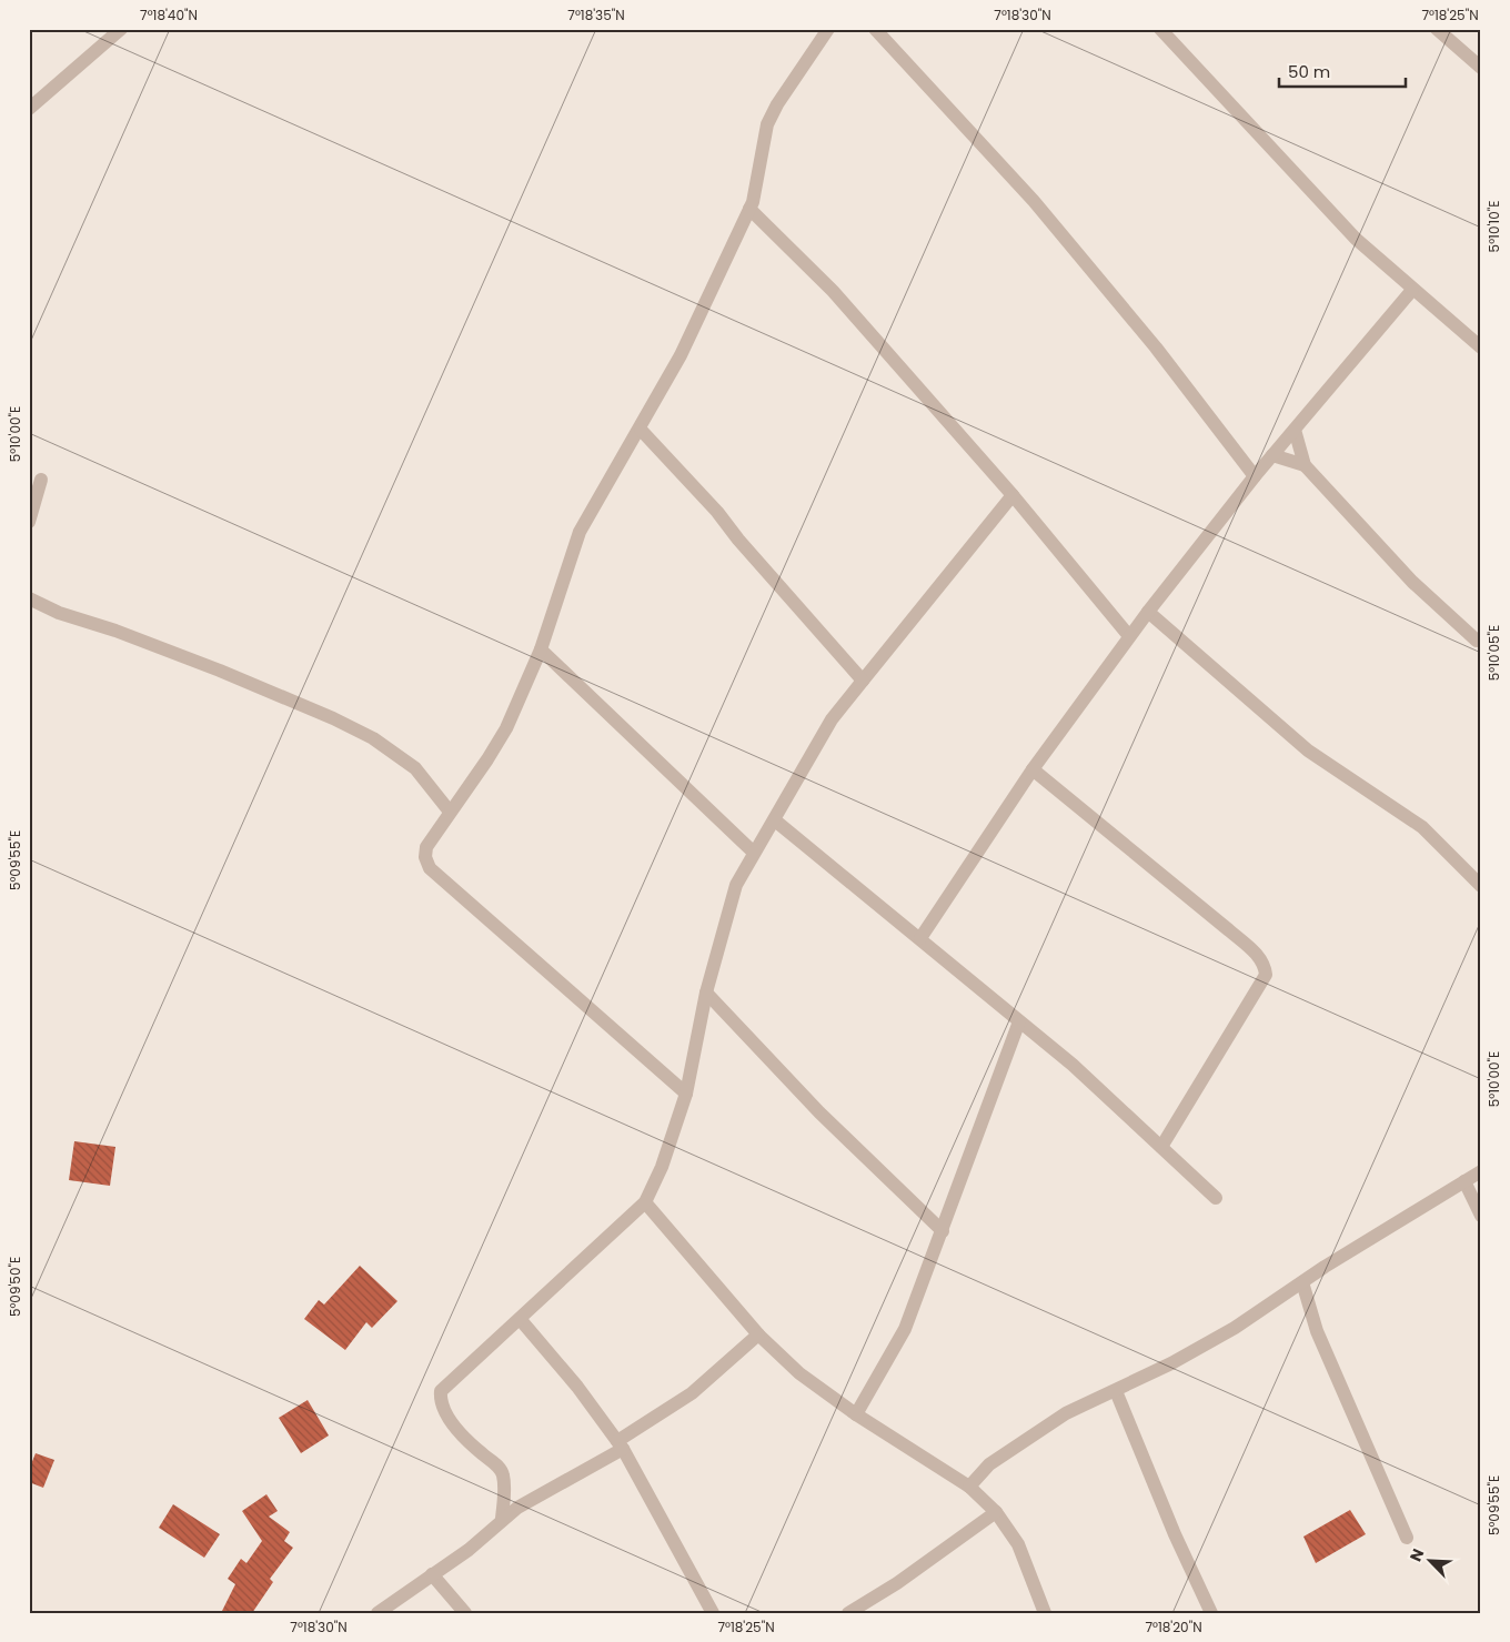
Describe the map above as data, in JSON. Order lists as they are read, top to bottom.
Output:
{
  "scale_bar": "50 m",
  "north": "top left",
  "coordinates": [
    "7°18'40\"N",
    "7°18'35\"N",
    "7°18'30\"N",
    "7°18'25\"N",
    "5°10'10\"E",
    "5°10'00\"E",
    "5°10'05\"E",
    "5°09'55\"E",
    "5°09'50\"E",
    "7°18'20\"N"
  ]
}
